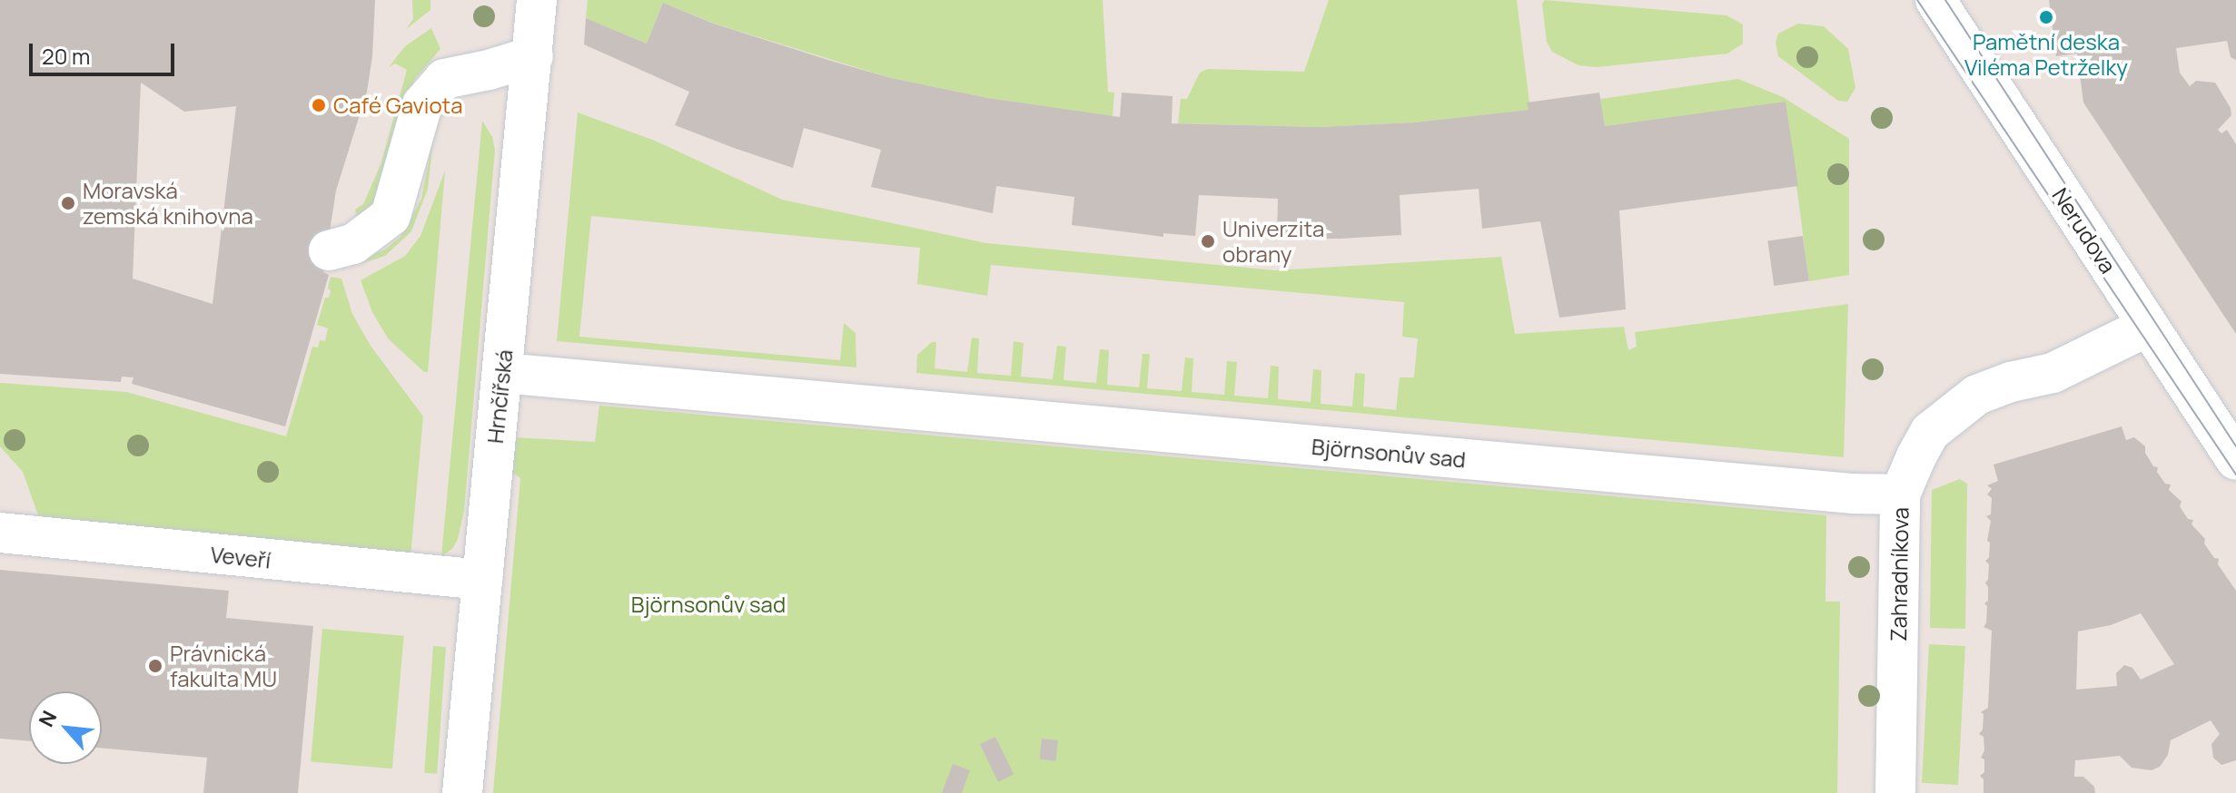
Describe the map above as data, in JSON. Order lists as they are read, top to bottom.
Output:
{
  "streets": {
    "street": [
      "Nerudova",
      "Hrnčířská",
      "Björnsonův sad",
      "Veveří",
      "Zahradníkova"
    ]
  },
  "crossings": [
    ["Nerudova", "Zahradníkova"],
    ["Hrnčířská", "Björnsonův sad"],
    ["Hrnčířská", "Veveří"],
    ["Björnsonův sad", "Zahradníkova"]
  ],
  "parks": ["Björnsonův sad"],
  "places": [
    "Pamětní deska Viléma Petrželky",
    "Café Gaviota",
    "Moravská zemská knihovna",
    "Univerzita obrany",
    "Právnická fakulta MU"
  ],
  "scale_bar": "20 m",
  "north": "top left"
}
